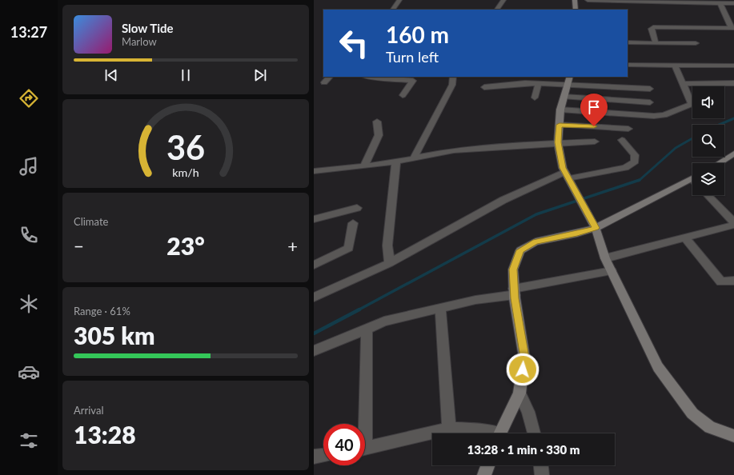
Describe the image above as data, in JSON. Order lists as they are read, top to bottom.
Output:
{
  "page": {
    "tabs": "13:27",
    "turn": ["160 m", "Turn left"],
    "song": ["Slow Tide", "Marlow"],
    "tile": [
      "Climate",
      ["Range · 61%", "305 km"],
      ["Arrival", "13:28"]
    ],
    "heat": ["−", "23°", "+"],
    "limit": "40",
    "trip": "13:28 · 1 min · 330 m",
    "gauge": ["36", "km/h"]
  }
}
